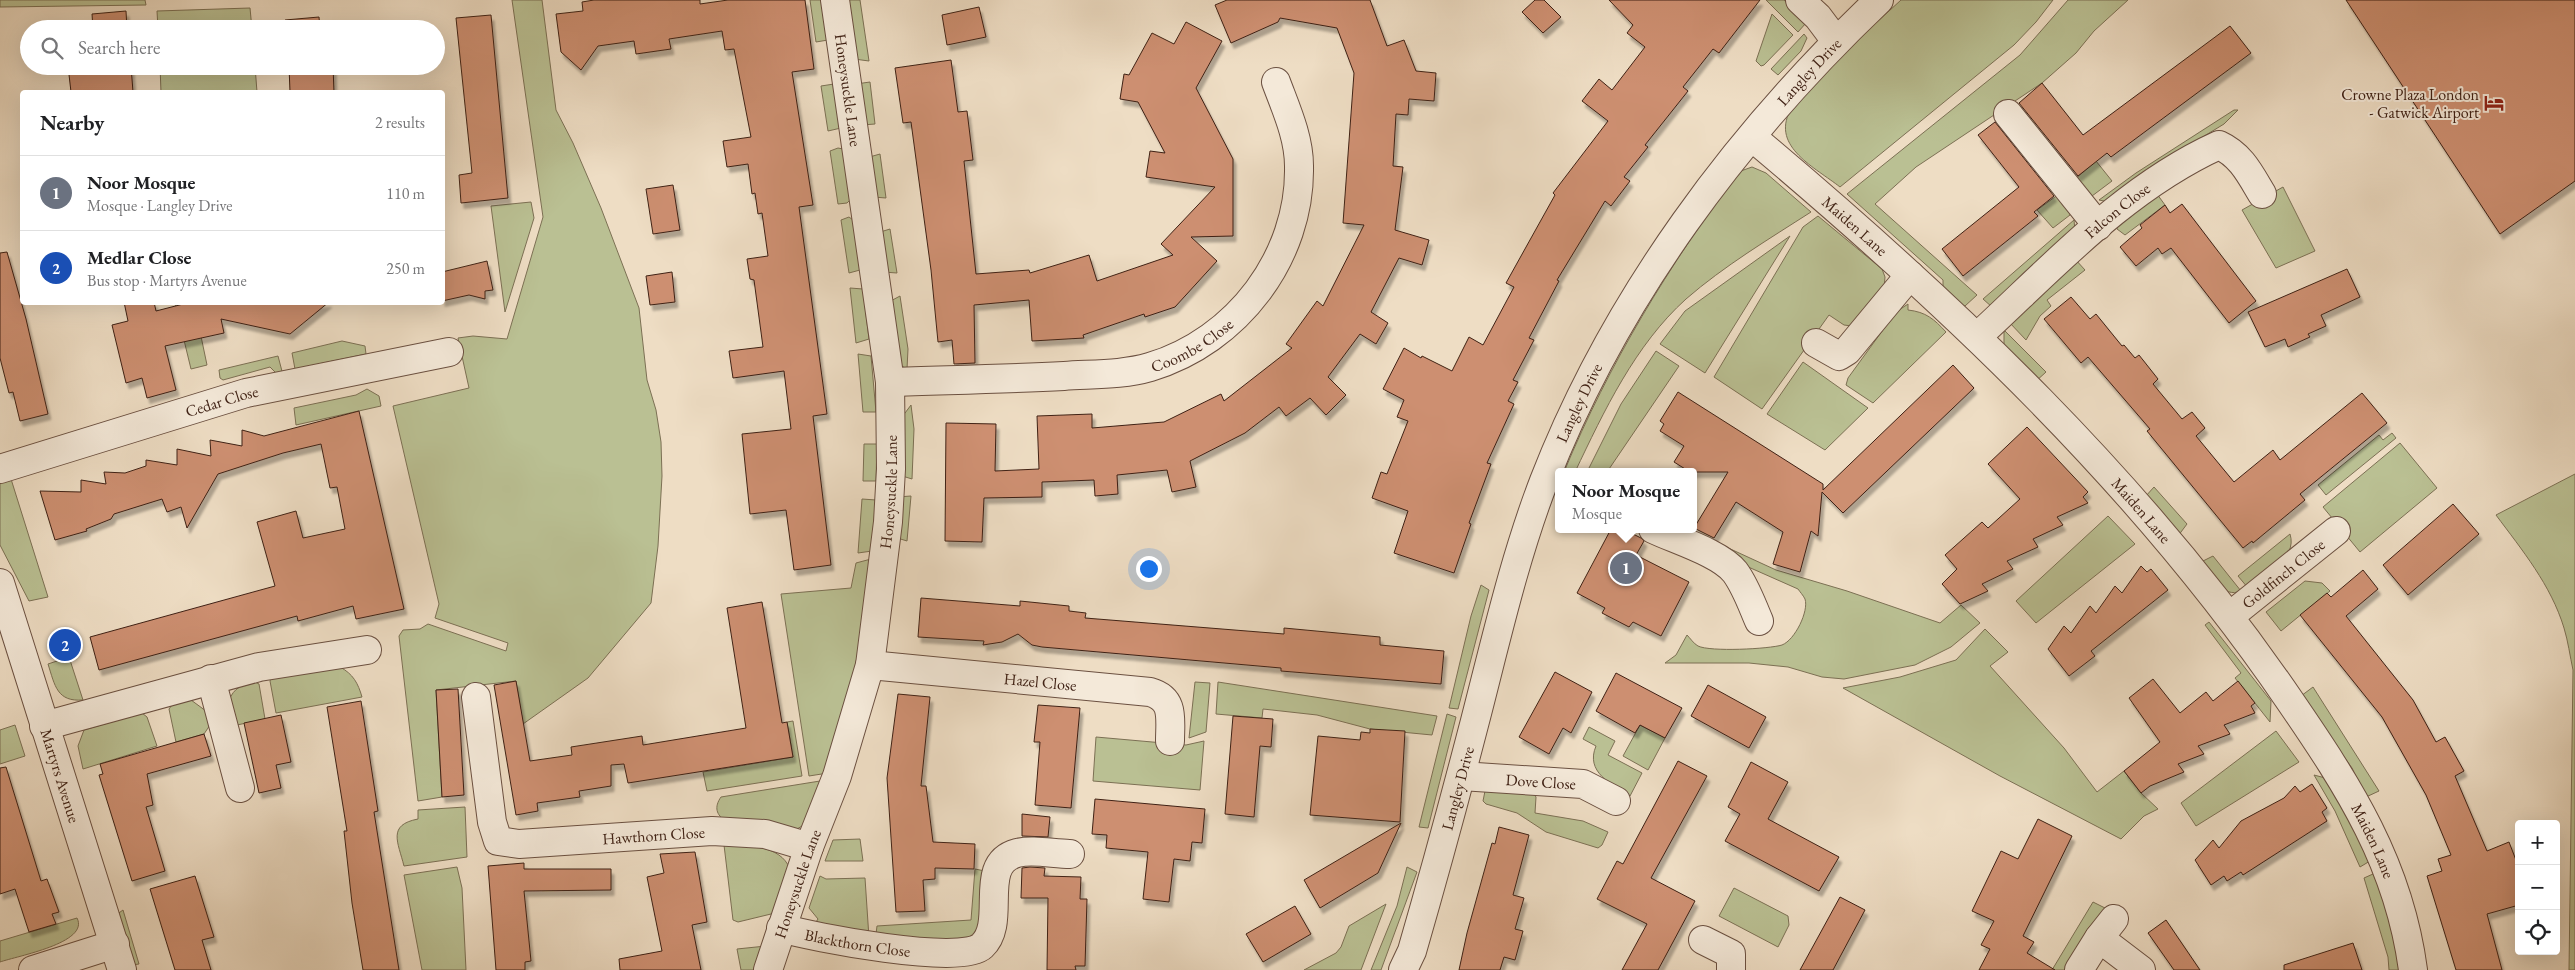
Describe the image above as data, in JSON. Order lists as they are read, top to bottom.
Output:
{
  "streets": {
    "street": [
      "Langley Drive",
      "Honeysuckle Lane",
      "Falcon Close",
      "Maiden Lane",
      "Coombe Close",
      "Cedar Close",
      "Goldfinch Close",
      "Hazel Close",
      "Martyrs Avenue",
      "Dove Close",
      "Hawthorn Close",
      "Blackthorn Close"
    ]
  },
  "crossings": [
    ["Langley Drive", "Maiden Lane"],
    ["Langley Drive", "Dove Close"],
    ["Honeysuckle Lane", "Coombe Close"],
    ["Honeysuckle Lane", "Hazel Close"],
    ["Honeysuckle Lane", "Hawthorn Close"],
    ["Honeysuckle Lane", "Blackthorn Close"],
    ["Falcon Close", "Maiden Lane"],
    ["Maiden Lane", "Goldfinch Close"]
  ],
  "places": {
    "hotel": ["Crowne Plaza London - Gatwick Airport"]
  },
  "page": {
    "search": "Search here",
    "heading": ["Nearby", "2 results"],
    "list": [
      {
        "mark": "1",
        "name": "Noor Mosque",
        "note": "Mosque · Langley Drive",
        "value": "110 m"
      },
      {
        "mark": "2",
        "name": "Medlar Close",
        "note": "Bus stop · Martyrs Avenue",
        "value": "250 m"
      }
    ],
    "popup": ["Noor Mosque", "Mosque"],
    "pins": ["1", "2"],
    "map_buttons": ["+", "−"]
  }
}
